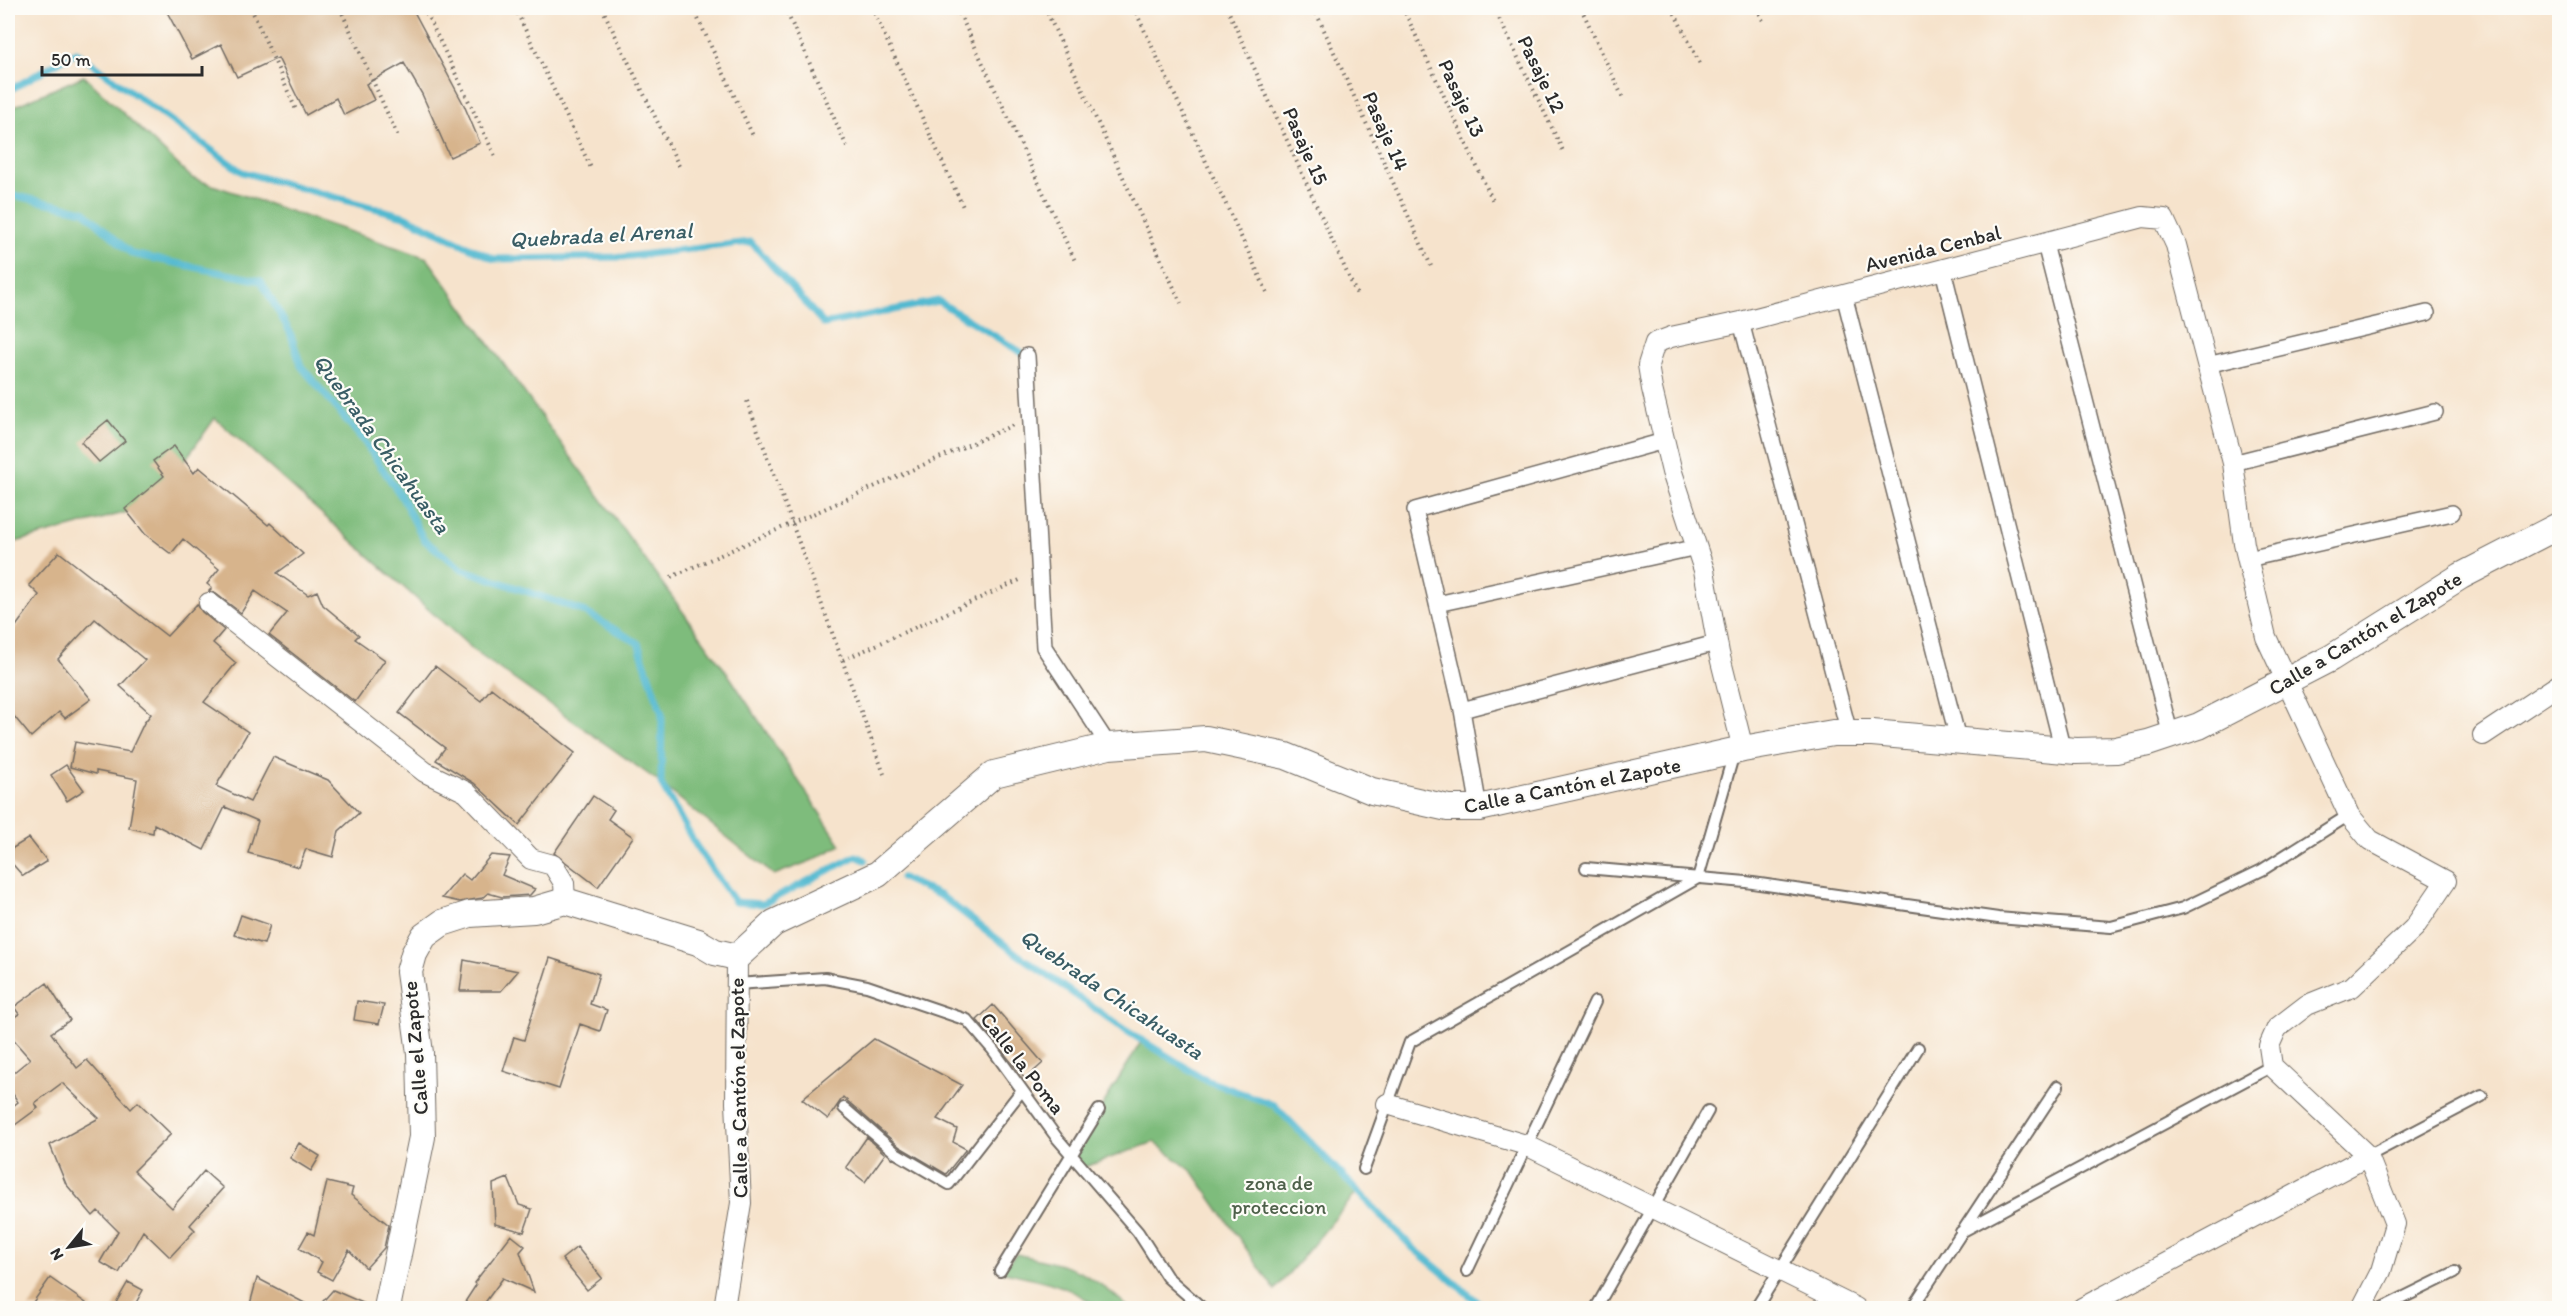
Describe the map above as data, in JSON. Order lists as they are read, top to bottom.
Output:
{
  "streets": {
    "street": ["Avenida Cenbal", "Calle a Cantón el Zapote", "Calle el Zapote"],
    "lane": ["Calle la Poma"],
    "path": [
      "Pasaje 12",
      "Pasaje 13",
      "Pasaje 14",
      "Pasaje 15"
    ]
  },
  "crossings": [
    ["Avenida Cenbal", "Calle a Cantón el Zapote"],
    ["Calle a Cantón el Zapote", "Calle la Poma"]
  ],
  "water": ["Quebrada el Arenal", "Quebrada Chicahuasta"],
  "parks": ["zona de proteccion"],
  "scale_bar": "50 m",
  "north": "bottom left"
}
